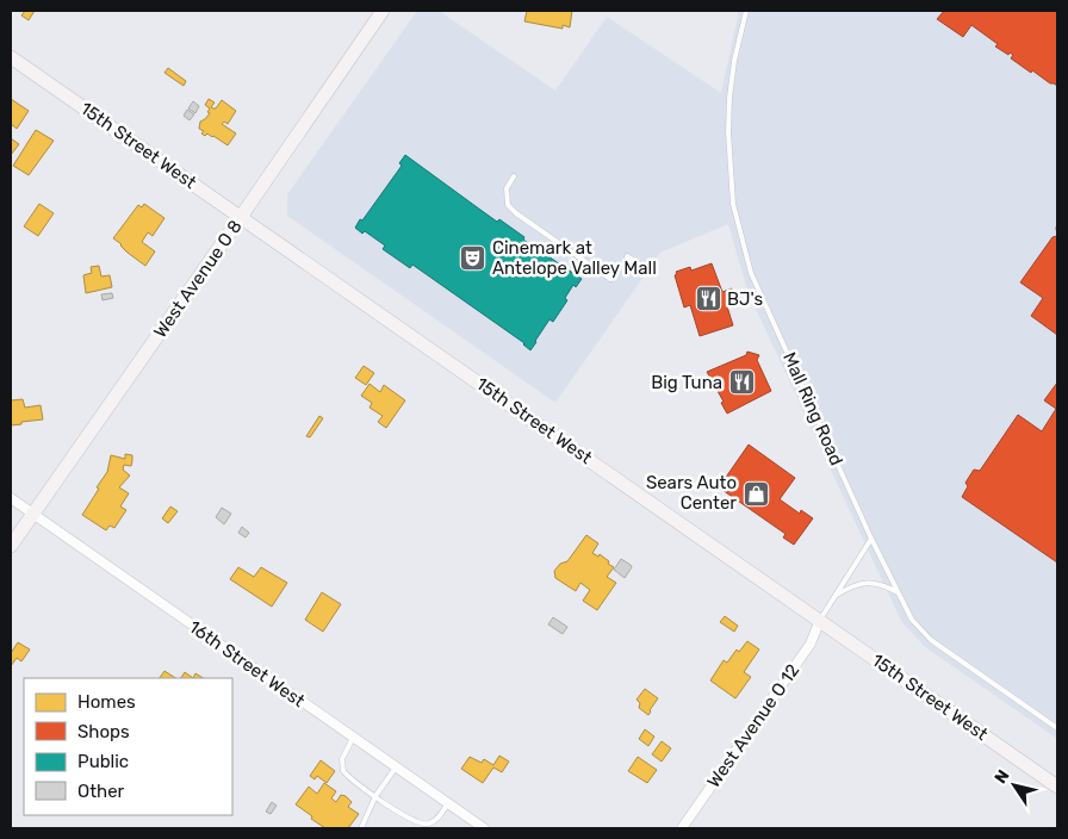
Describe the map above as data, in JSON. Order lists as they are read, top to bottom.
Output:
{
  "streets": {
    "street": [
      "15th Street West",
      "West Avenue O 8",
      "16th Street West",
      "West Avenue O 12"
    ],
    "lane": ["Mall Ring Road"]
  },
  "crossings": [
    ["15th Street West", "West Avenue O 8"],
    ["15th Street West", "West Avenue O 12"],
    ["West Avenue O 8", "16th Street West"]
  ],
  "places": {
    "theatre": ["Cinemark at Antelope Valley Mall"],
    "restaurant": ["BJ's", "Big Tuna"],
    "shop": ["Sears Auto Center"]
  },
  "legend": [
    "Homes",
    "Shops",
    "Public",
    "Other"
  ],
  "north": "top left"
}
